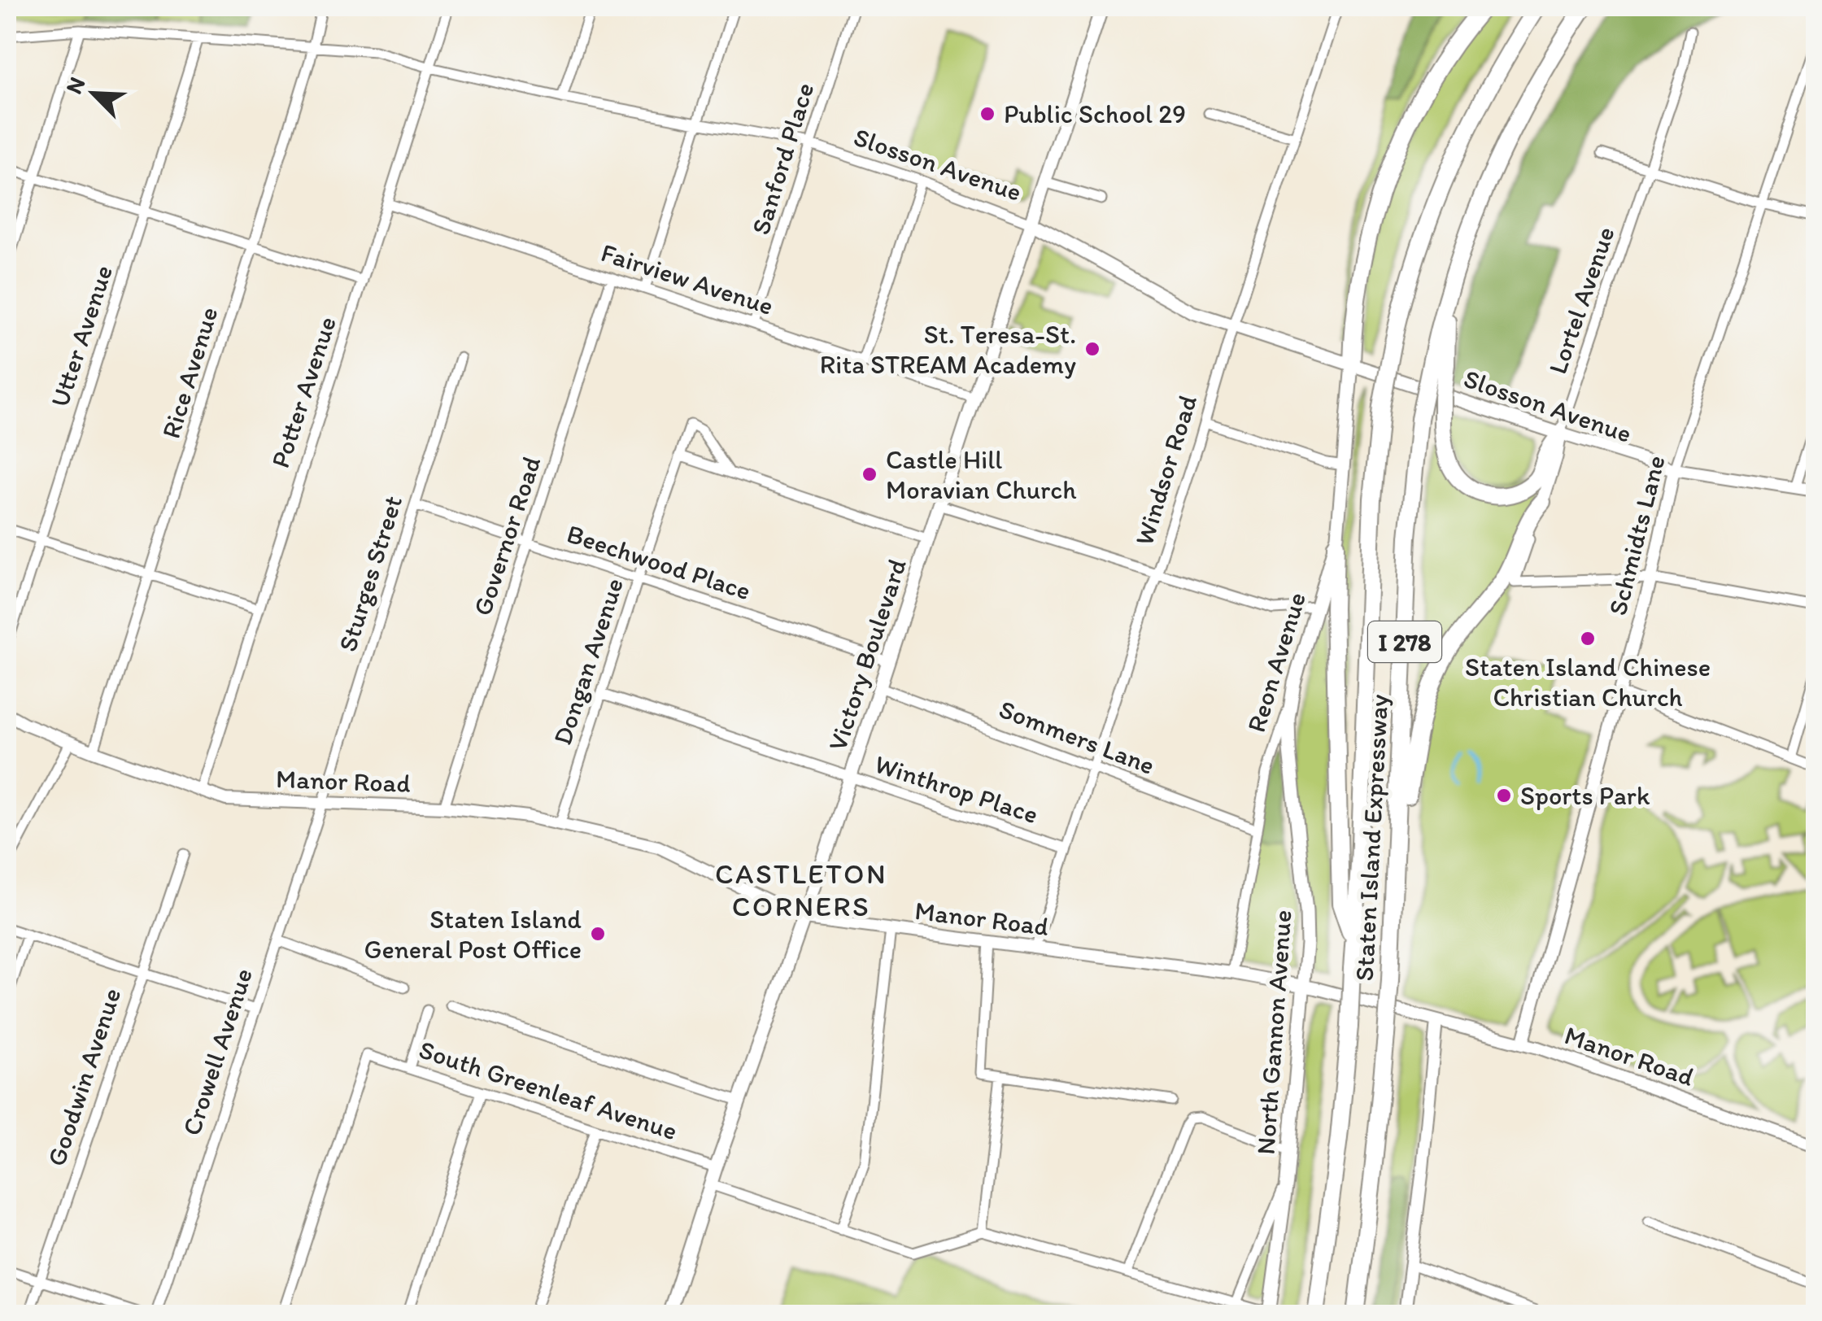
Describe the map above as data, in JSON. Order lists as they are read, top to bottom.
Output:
{
  "streets": {
    "highway": ["I 278", "Staten Island Expressway"],
    "main road": [
      "Slosson Avenue",
      "Lortel Avenue",
      "Victory Boulevard",
      "Reon Avenue",
      "North Gannon Avenue"
    ],
    "street": [
      "Sanford Place",
      "Fairview Avenue",
      "Utter Avenue",
      "Rice Avenue",
      "Potter Avenue",
      "Windsor Road",
      "Schmidts Lane",
      "Governor Road",
      "Beechwood Place",
      "Sturges Street",
      "Dongan Avenue",
      "Sommers Lane",
      "Manor Road",
      "Winthrop Place",
      "Crowell Avenue",
      "Goodwin Avenue",
      "South Greenleaf Avenue"
    ]
  },
  "crossings": [
    ["Sanford Place", "Slosson Avenue"],
    ["Sanford Place", "Fairview Avenue"],
    ["Slosson Avenue", "Lortel Avenue"],
    ["Slosson Avenue", "Utter Avenue"],
    ["Slosson Avenue", "Rice Avenue"],
    ["Slosson Avenue", "Potter Avenue"],
    ["Slosson Avenue", "Windsor Road"],
    ["Slosson Avenue", "Schmidts Lane"],
    ["Slosson Avenue", "Victory Boulevard"],
    ["Slosson Avenue", "Reon Avenue"],
    ["Fairview Avenue", "Potter Avenue"],
    ["Fairview Avenue", "Governor Road"],
    ["Fairview Avenue", "Victory Boulevard"],
    ["Lortel Avenue", "Schmidts Lane"],
    ["Rice Avenue", "Manor Road"],
    ["Potter Avenue", "Manor Road"],
    ["Windsor Road", "Sommers Lane"],
    ["Windsor Road", "Manor Road"],
    ["Windsor Road", "Winthrop Place"],
    ["Schmidts Lane", "Manor Road"],
    ["Governor Road", "Beechwood Place"],
    ["Governor Road", "Manor Road"],
    ["Beechwood Place", "Sturges Street"],
    ["Beechwood Place", "Victory Boulevard"],
    ["Beechwood Place", "Dongan Avenue"],
    ["Sturges Street", "Manor Road"],
    ["Sturges Street", "Crowell Avenue"],
    ["Victory Boulevard", "Sommers Lane"],
    ["Victory Boulevard", "Manor Road"],
    ["Victory Boulevard", "Winthrop Place"],
    ["Victory Boulevard", "South Greenleaf Avenue"],
    ["Dongan Avenue", "Manor Road"],
    ["Dongan Avenue", "Winthrop Place"],
    ["Reon Avenue", "Sommers Lane"],
    ["Reon Avenue", "Manor Road"],
    ["Reon Avenue", "North Gannon Avenue"],
    ["Manor Road", "North Gannon Avenue"],
    ["Manor Road", "Crowell Avenue"]
  ],
  "districts": ["CASTLETON CORNERS"],
  "places": [
    "Public School 29",
    "St. Teresa-St. Rita STREAM Academy",
    "Castle Hill Moravian Church",
    "Staten Island Chinese Christian Church",
    "Sports Park",
    "Staten Island General Post Office"
  ],
  "north": "top left"
}
